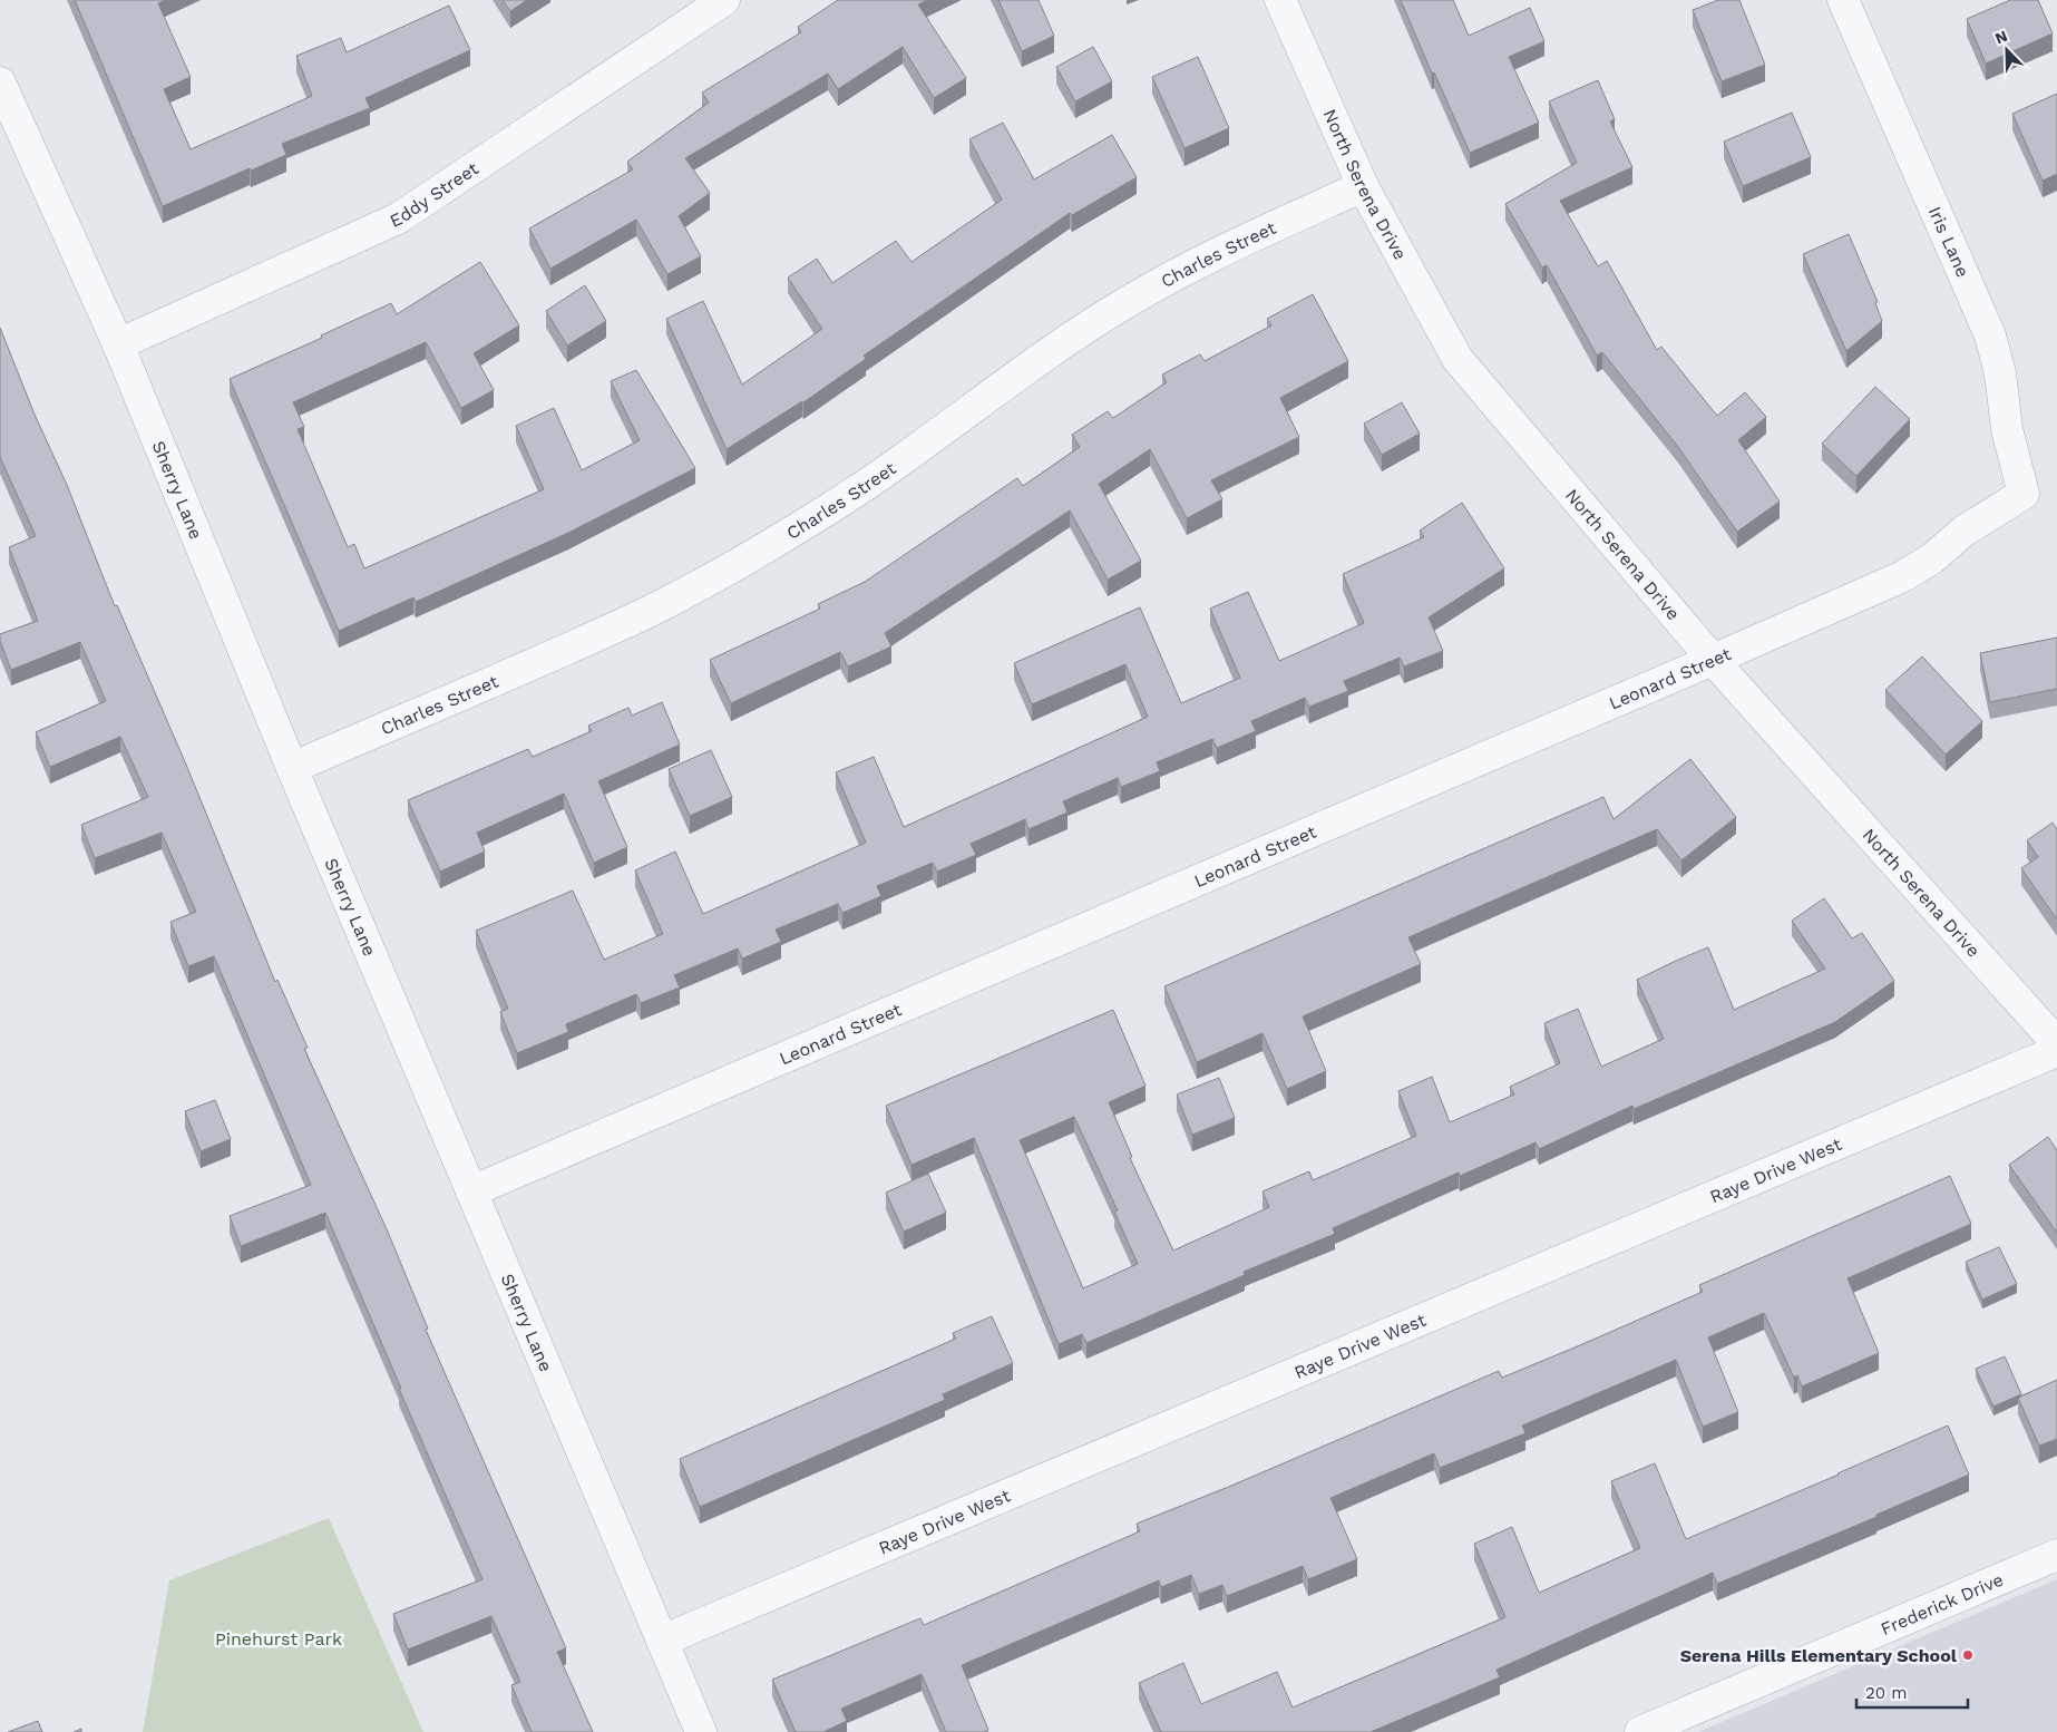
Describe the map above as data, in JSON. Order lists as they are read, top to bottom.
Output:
{
  "streets": {
    "street": [
      "North Serena Drive",
      "Eddy Street",
      "Iris Lane",
      "Charles Street",
      "Sherry Lane",
      "Leonard Street",
      "Raye Drive West",
      "Frederick Drive"
    ]
  },
  "crossings": [
    ["North Serena Drive", "Charles Street"],
    ["North Serena Drive", "Leonard Street"],
    ["Eddy Street", "Sherry Lane"],
    ["Iris Lane", "Leonard Street"],
    ["Charles Street", "Sherry Lane"],
    ["Sherry Lane", "Leonard Street"],
    ["Sherry Lane", "Raye Drive West"]
  ],
  "parks": ["Pinehurst Park"],
  "places": ["Serena Hills Elementary School"],
  "scale_bar": "20 m",
  "north": "top left"
}
